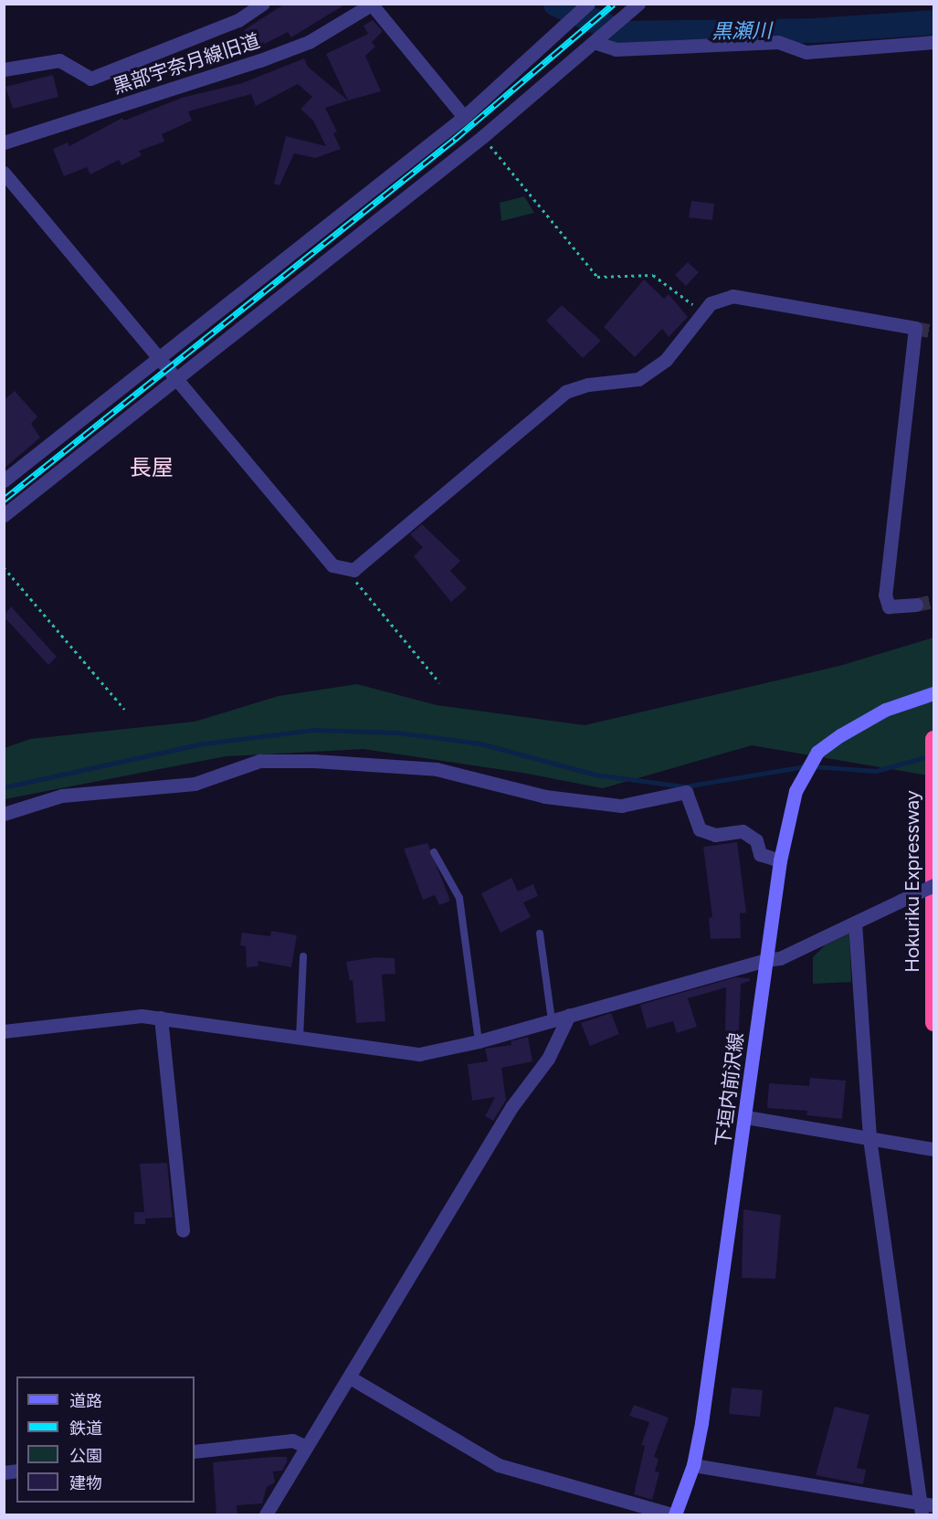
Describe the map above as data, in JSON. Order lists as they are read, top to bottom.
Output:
{
  "streets": {
    "highway": ["Hokuriku Expressway"],
    "main road": ["下垣内前沢線"],
    "street": ["黒部宇奈月線旧道"]
  },
  "districts": ["長屋"],
  "water": ["黒瀬川"],
  "legend": [
    "道路",
    "鉄道",
    "公園",
    "建物"
  ]
}
